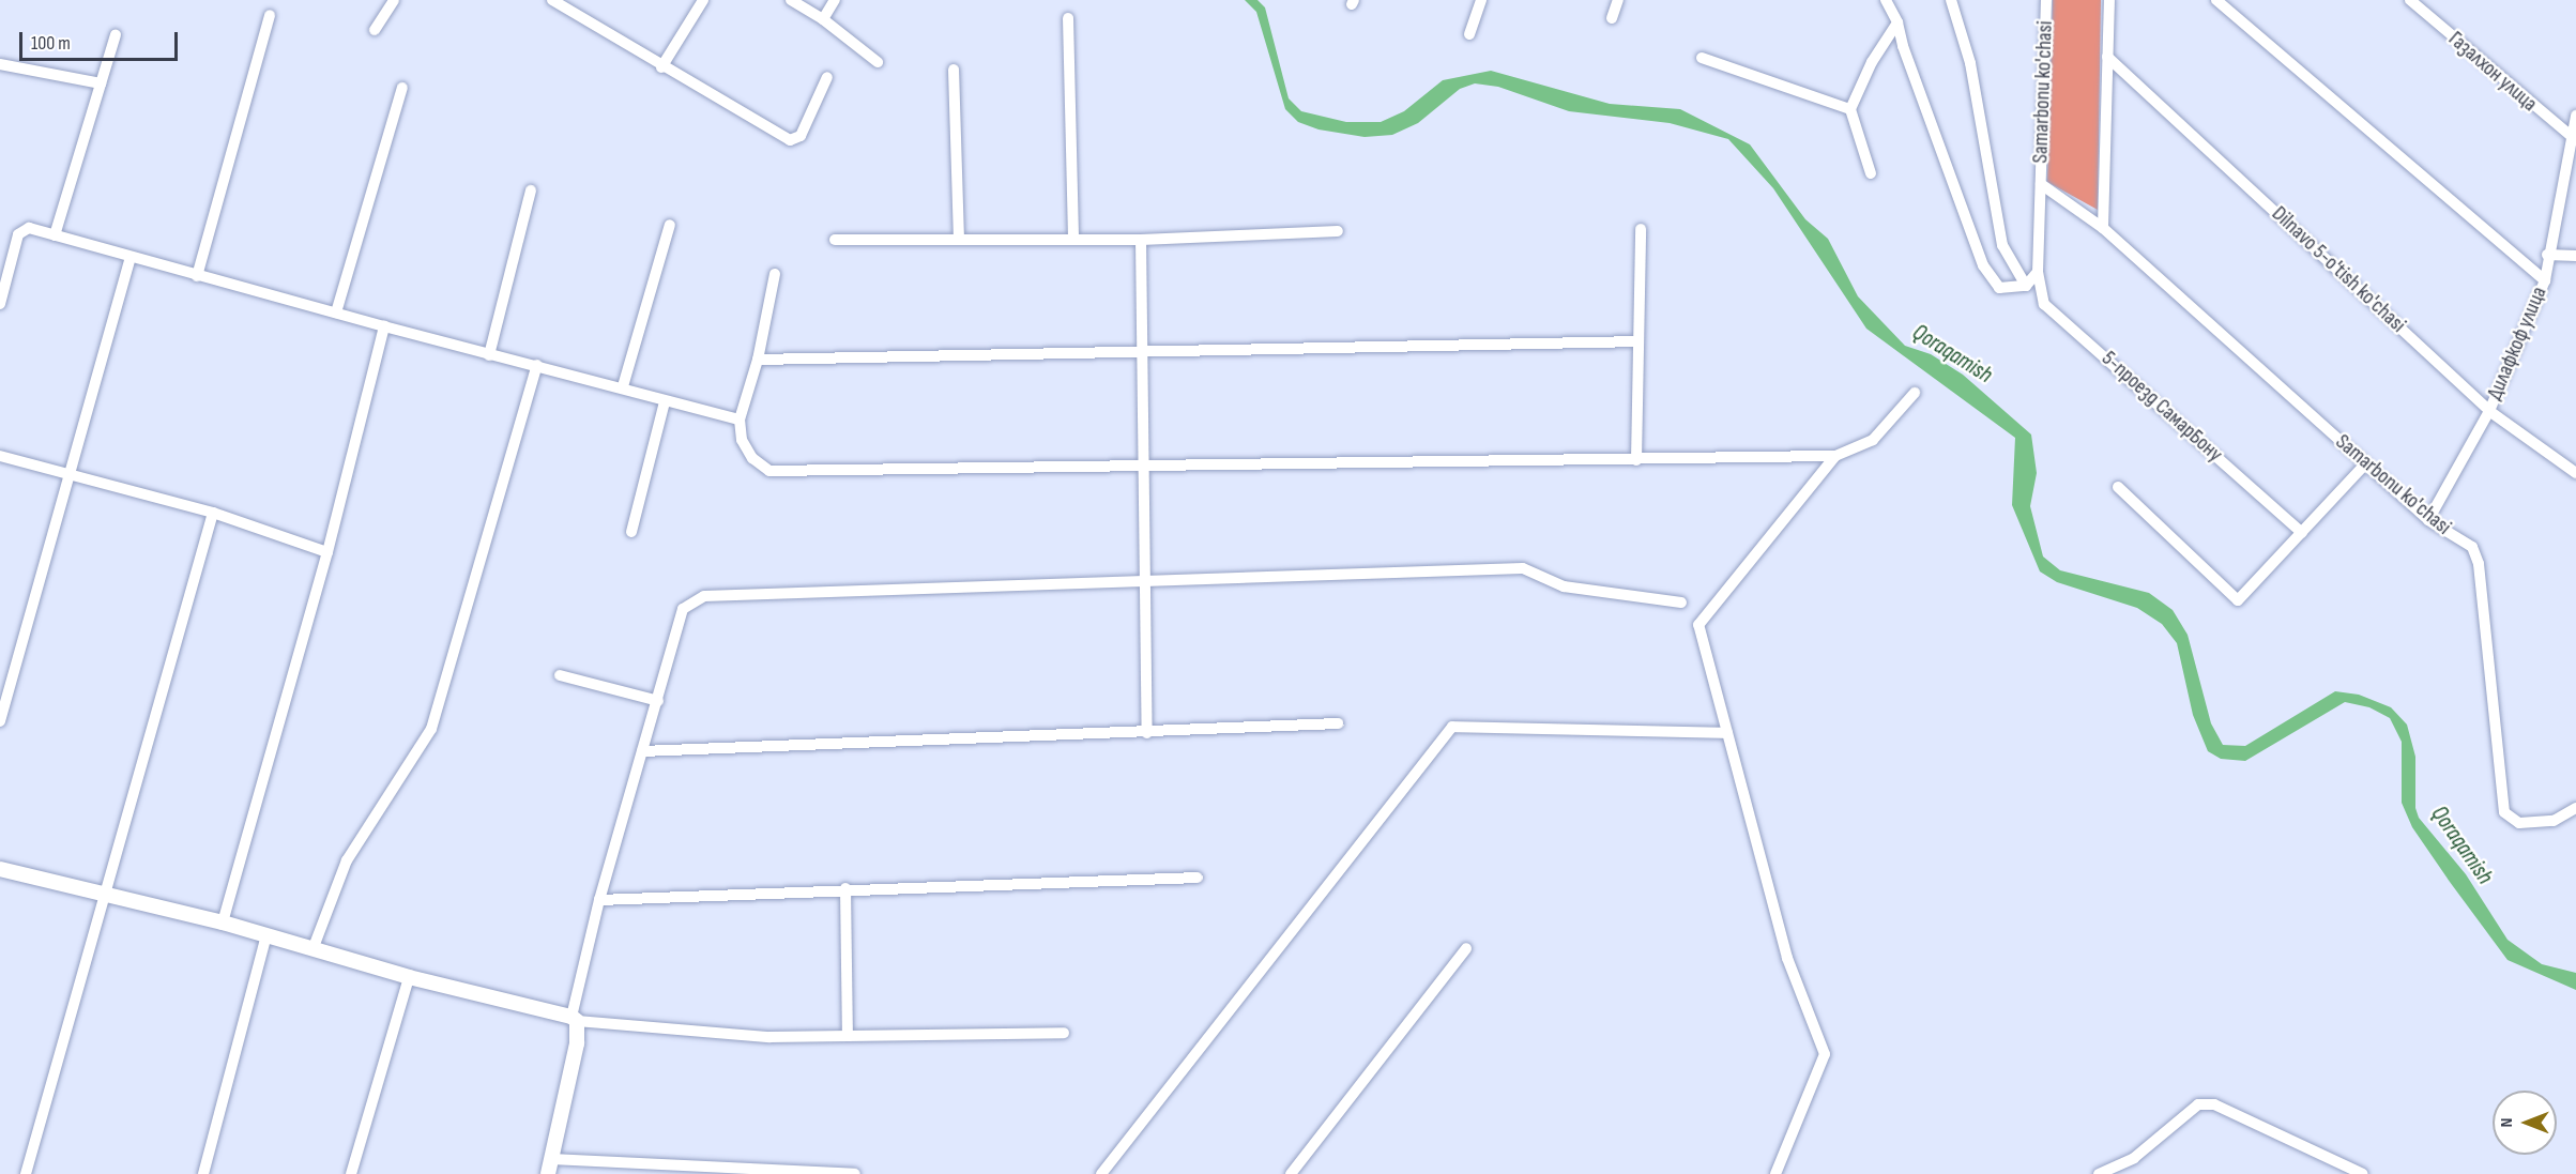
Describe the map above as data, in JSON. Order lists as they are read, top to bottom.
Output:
{
  "streets": {
    "street": [
      "Газалхон улица",
      "Samarbonu ko'chasi",
      "Dilnavo 5-o'tish ko'chasi",
      "Дилафкоф улица",
      "5-проезд СамарБону"
    ]
  },
  "crossings": [
    ["Газалхон улица", "Дилафкоф улица"],
    ["Samarbonu ko'chasi", "Дилафкоф улица"],
    ["Samarbonu ko'chasi", "5-проезд СамарБону"],
    ["Dilnavo 5-o'tish ko'chasi", "Дилафкоф улица"]
  ],
  "water": ["Qoraqamish"],
  "scale_bar": "100 m",
  "north": "left"
}
